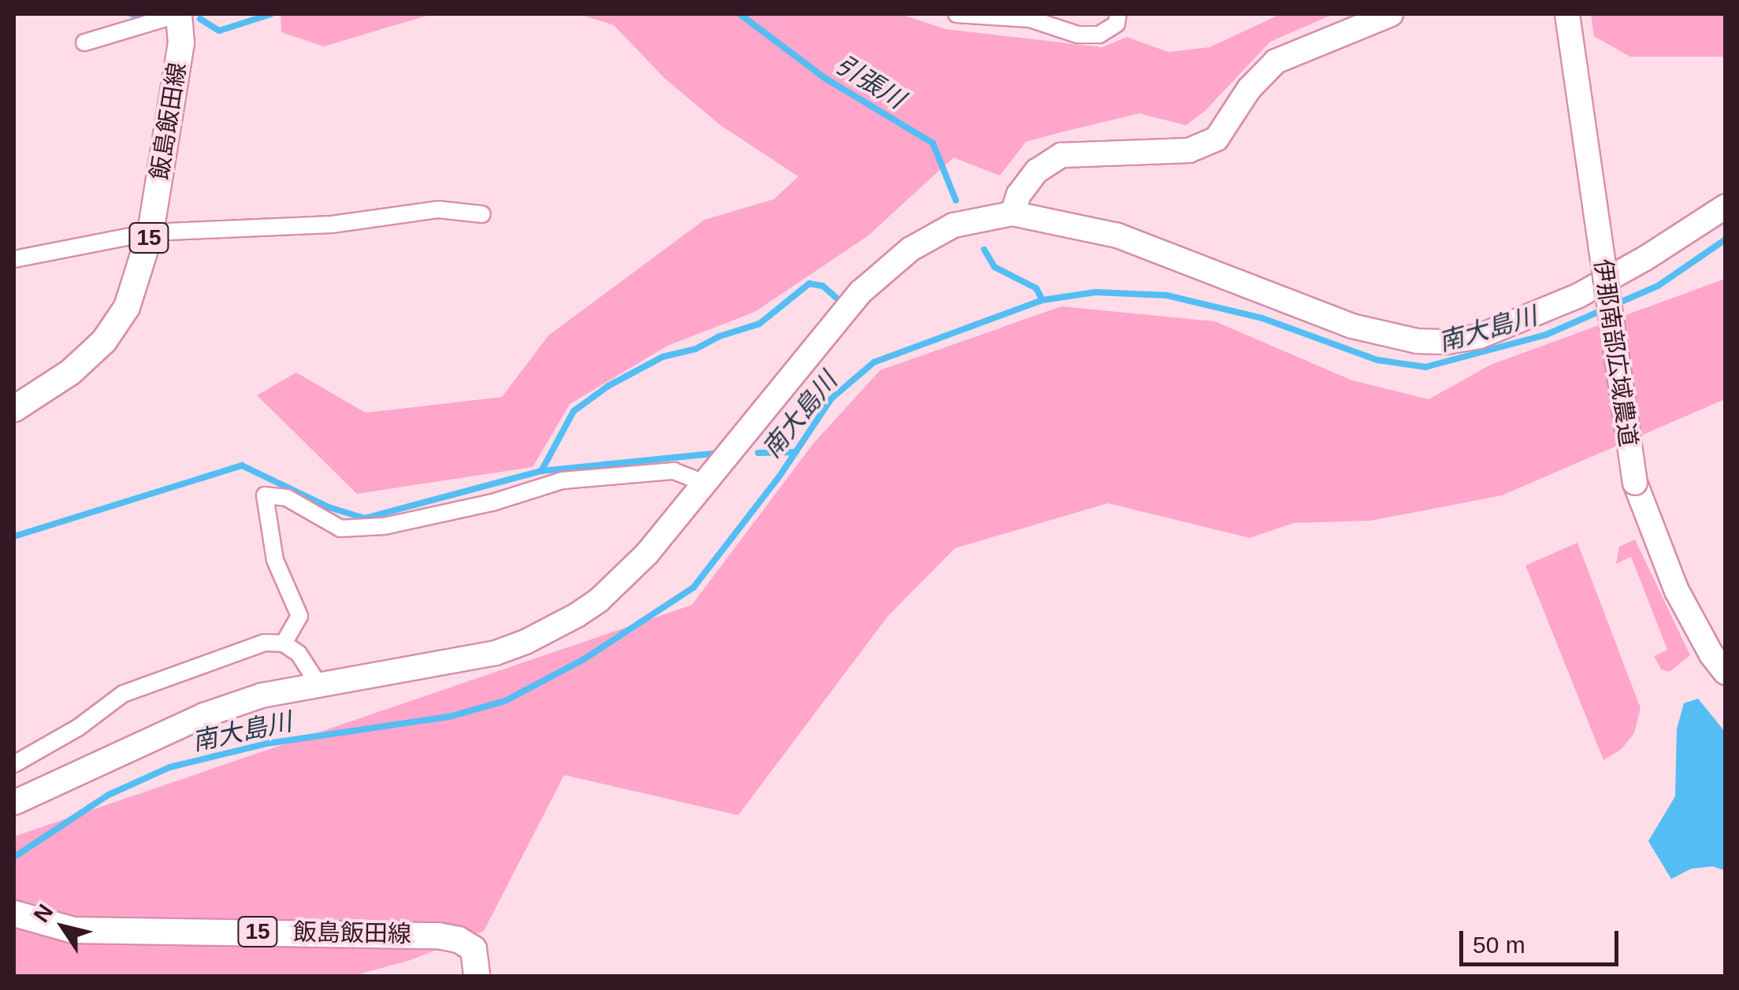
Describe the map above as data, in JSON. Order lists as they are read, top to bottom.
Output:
{
  "streets": {
    "main road": ["飯島飯田線", "15"],
    "street": ["伊那南部広域農道"]
  },
  "water": ["引張川", "南大島川"],
  "scale_bar": "50 m",
  "north": "top left"
}
